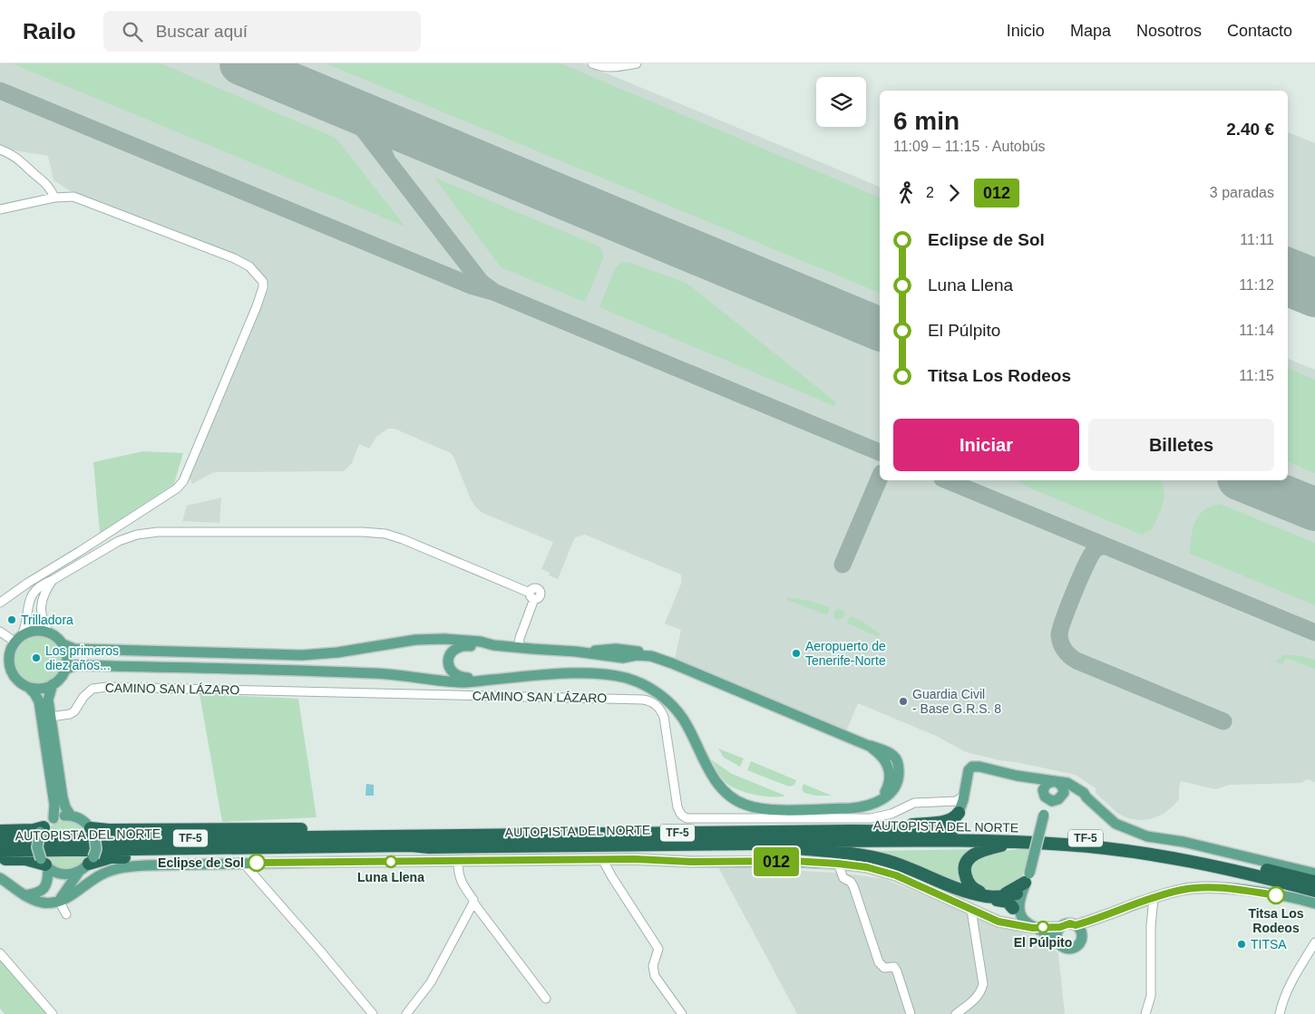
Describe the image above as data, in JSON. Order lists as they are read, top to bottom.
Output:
{
  "streets": {
    "highway": ["AUTOPISTA DEL NORTE", "TF-5"],
    "street": ["CAMINO SAN LÁZARO"]
  },
  "places": [
    "Trilladora",
    "Aeropuerto de Tenerife-Norte",
    "Los primeros diez años...",
    "Guardia Civil - Base G.R.S. 8",
    "Luna Llena",
    "Eclipse de Sol",
    "Titsa Los Rodeos",
    "El Púlpito",
    "TITSA"
  ],
  "lines": ["bus line 012"],
  "page": {
    "header": "Railo",
    "search": "Buscar aquí",
    "nav": [
      "Inicio",
      "Mapa",
      "Nosotros",
      "Contacto"
    ],
    "on_map": "012",
    "heading": ["6 min", "11:09 – 11:15 · Autobús", "2.40 €"],
    "legs": ["2", "012", "3 paradas"],
    "list": [
      {
        "name": "Eclipse de Sol",
        "value": "11:11"
      },
      {
        "name": "Luna Llena",
        "value": "11:12"
      },
      {
        "name": "El Púlpito",
        "value": "11:14"
      },
      {
        "name": "Titsa Los Rodeos",
        "value": "11:15"
      }
    ],
    "buttons": ["Iniciar", "Billetes"]
  }
}
